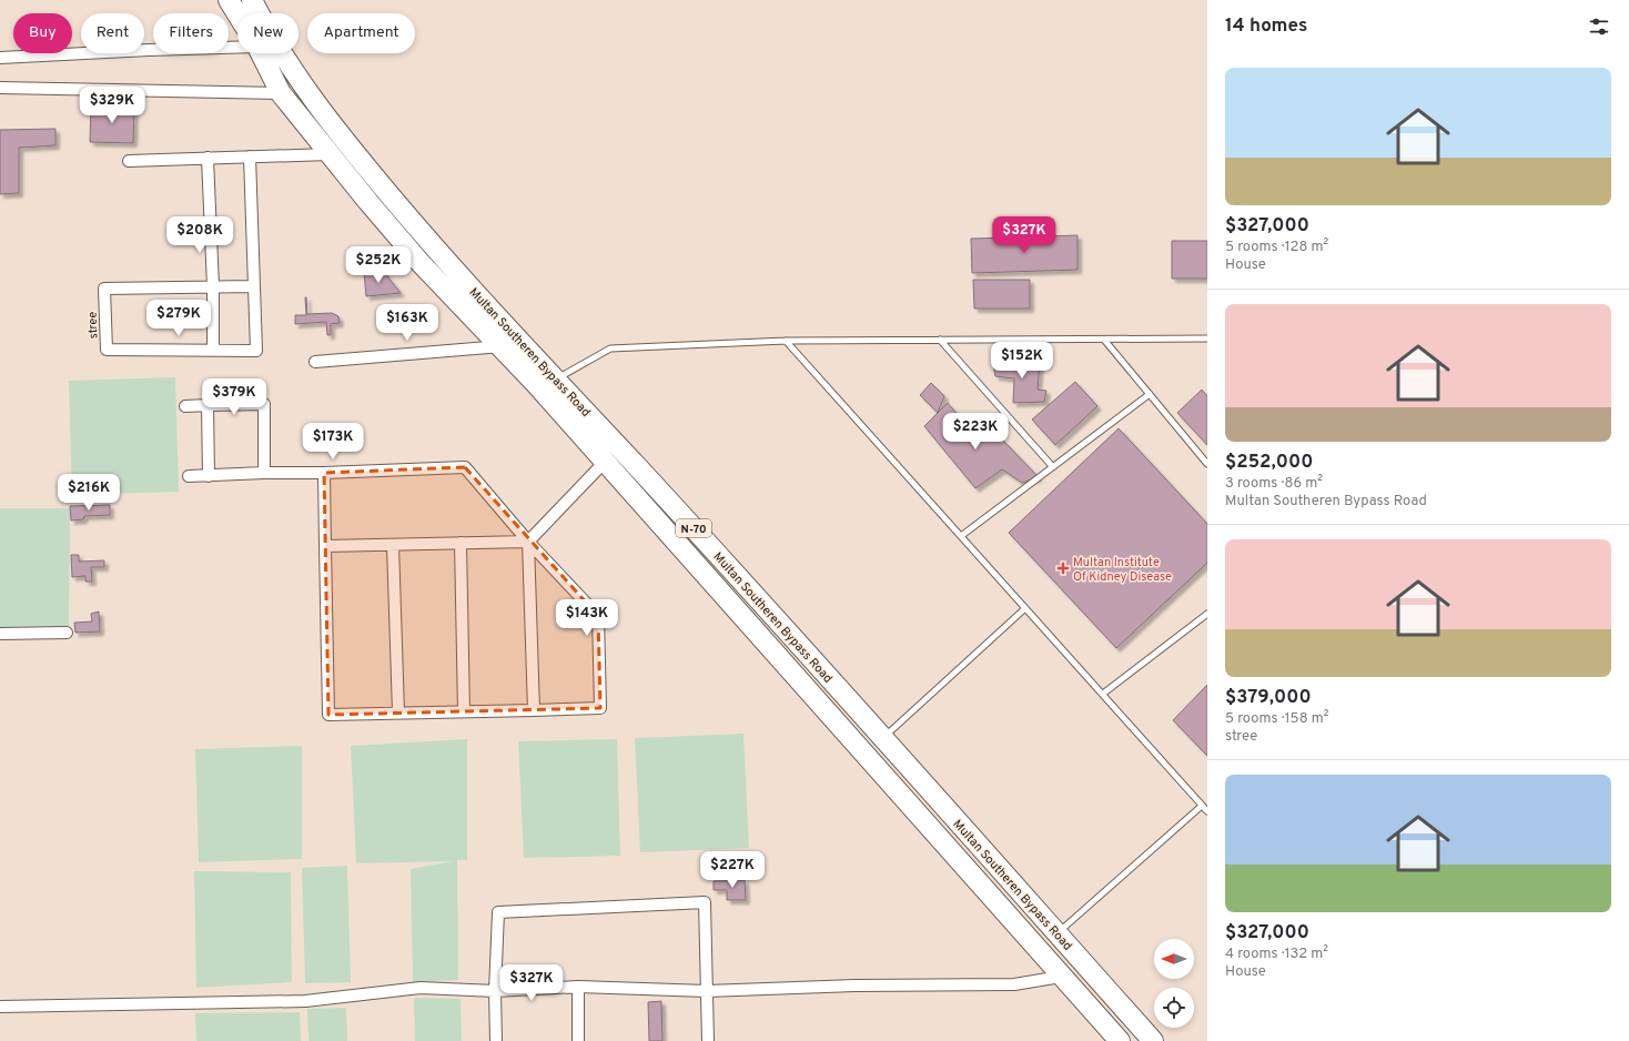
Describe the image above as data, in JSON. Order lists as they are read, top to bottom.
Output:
{
  "streets": {
    "highway": ["Multan Southeren Bypass Road", "N-70"],
    "street": ["stree"]
  },
  "places": {
    "health": ["Multan Institute Of Kidney Disease"]
  },
  "north": "left",
  "page": {
    "heading": "14 homes",
    "chip": [
      "Buy",
      "Rent",
      "Filters",
      "New",
      "Apartment"
    ],
    "list": [
      {
        "name": "$327,000",
        "note": "5 rooms · 128 m² · House"
      },
      {
        "name": "$252,000",
        "note": "3 rooms · 86 m² · Multan Southeren Bypass Road"
      },
      {
        "name": "$379,000",
        "note": "5 rooms · 158 m² · stree"
      },
      {
        "name": "$327,000",
        "note": "4 rooms · 132 m² · House"
      }
    ],
    "price": [
      "$329K",
      "$208K",
      "$327K",
      "$252K",
      "$279K",
      "$163K",
      "$152K",
      "$379K",
      "$223K",
      "$173K",
      "$216K",
      "$143K",
      "$227K",
      "$327K"
    ]
  }
}
